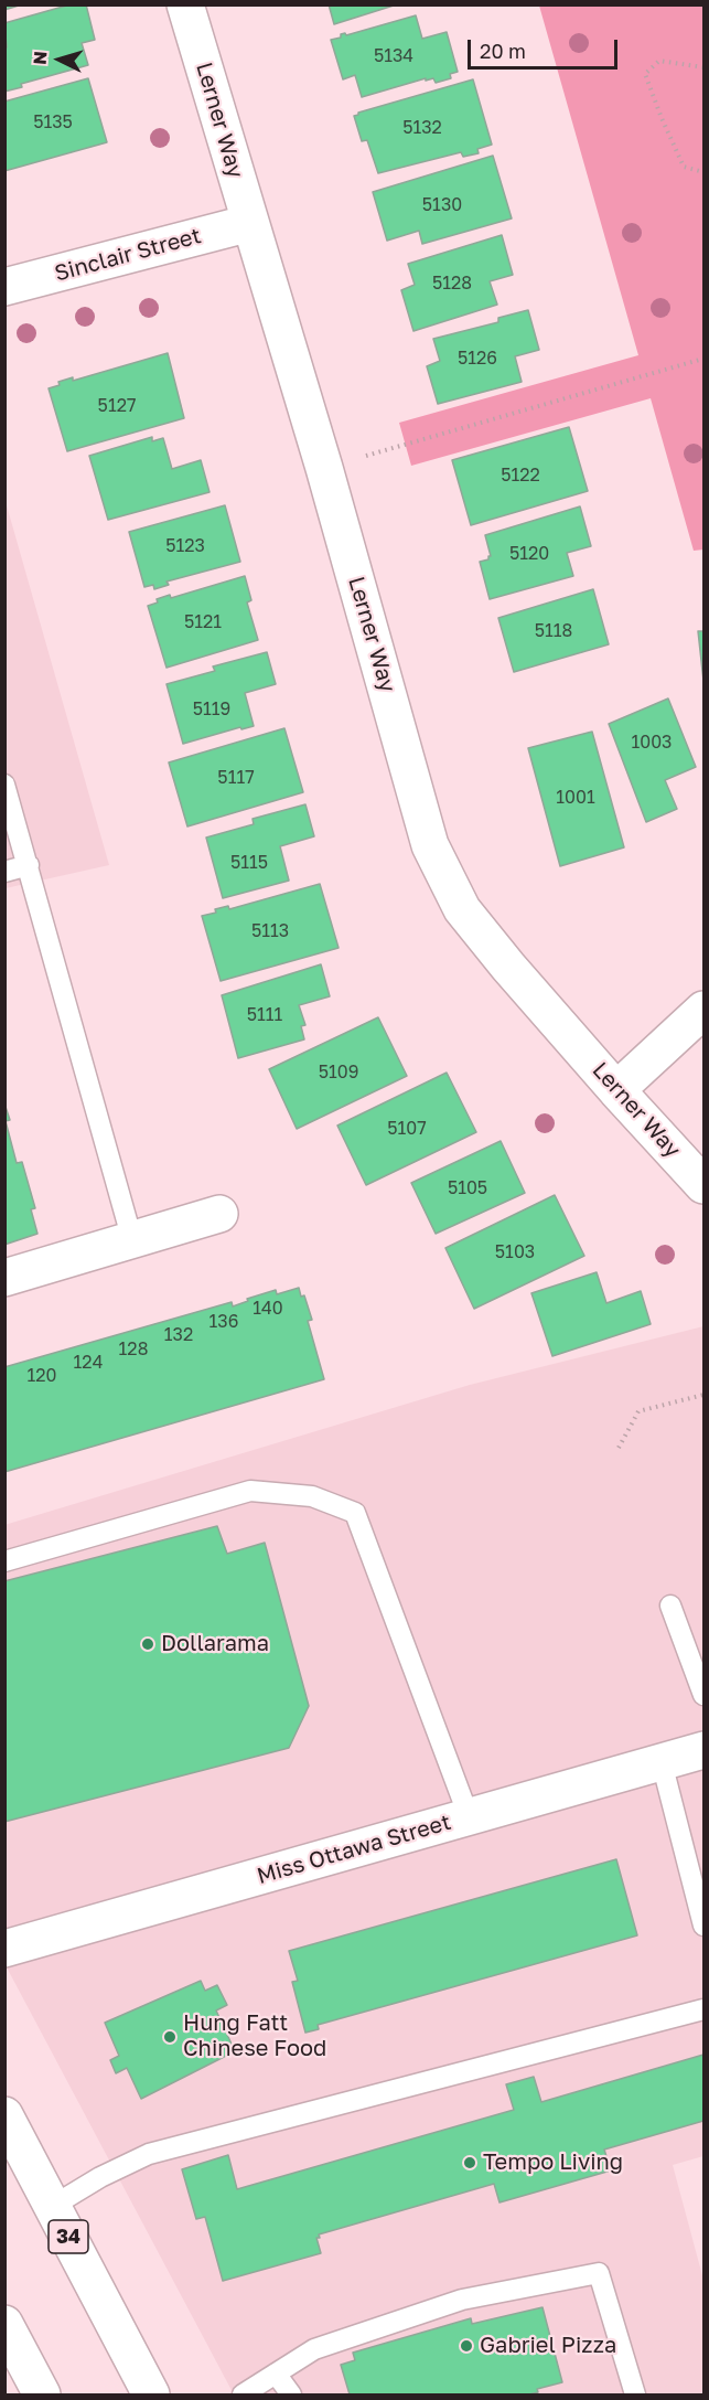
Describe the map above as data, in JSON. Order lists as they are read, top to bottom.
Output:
{
  "streets": {
    "street": [
      "Lerner Way",
      "Sinclair Street",
      "Miss Ottawa Street",
      "34"
    ]
  },
  "crossings": [
    ["Lerner Way", "Sinclair Street"]
  ],
  "places": [
    "Dollarama",
    "Hung Fatt Chinese Food",
    "Tempo Living",
    "Gabriel Pizza"
  ],
  "house_numbers": [
    "5134",
    "5135",
    "5132",
    "5130",
    "5128",
    "5126",
    "5127",
    "5122",
    "5123",
    "5120",
    "5121",
    "5118",
    "5119",
    "1003",
    "5117",
    "1001",
    "5115",
    "5113",
    "5111",
    "5109",
    "5107",
    "5105",
    "5103",
    "140",
    "136",
    "132",
    "128",
    "124",
    "120"
  ],
  "scale_bar": "20 m",
  "north": "left"
}
